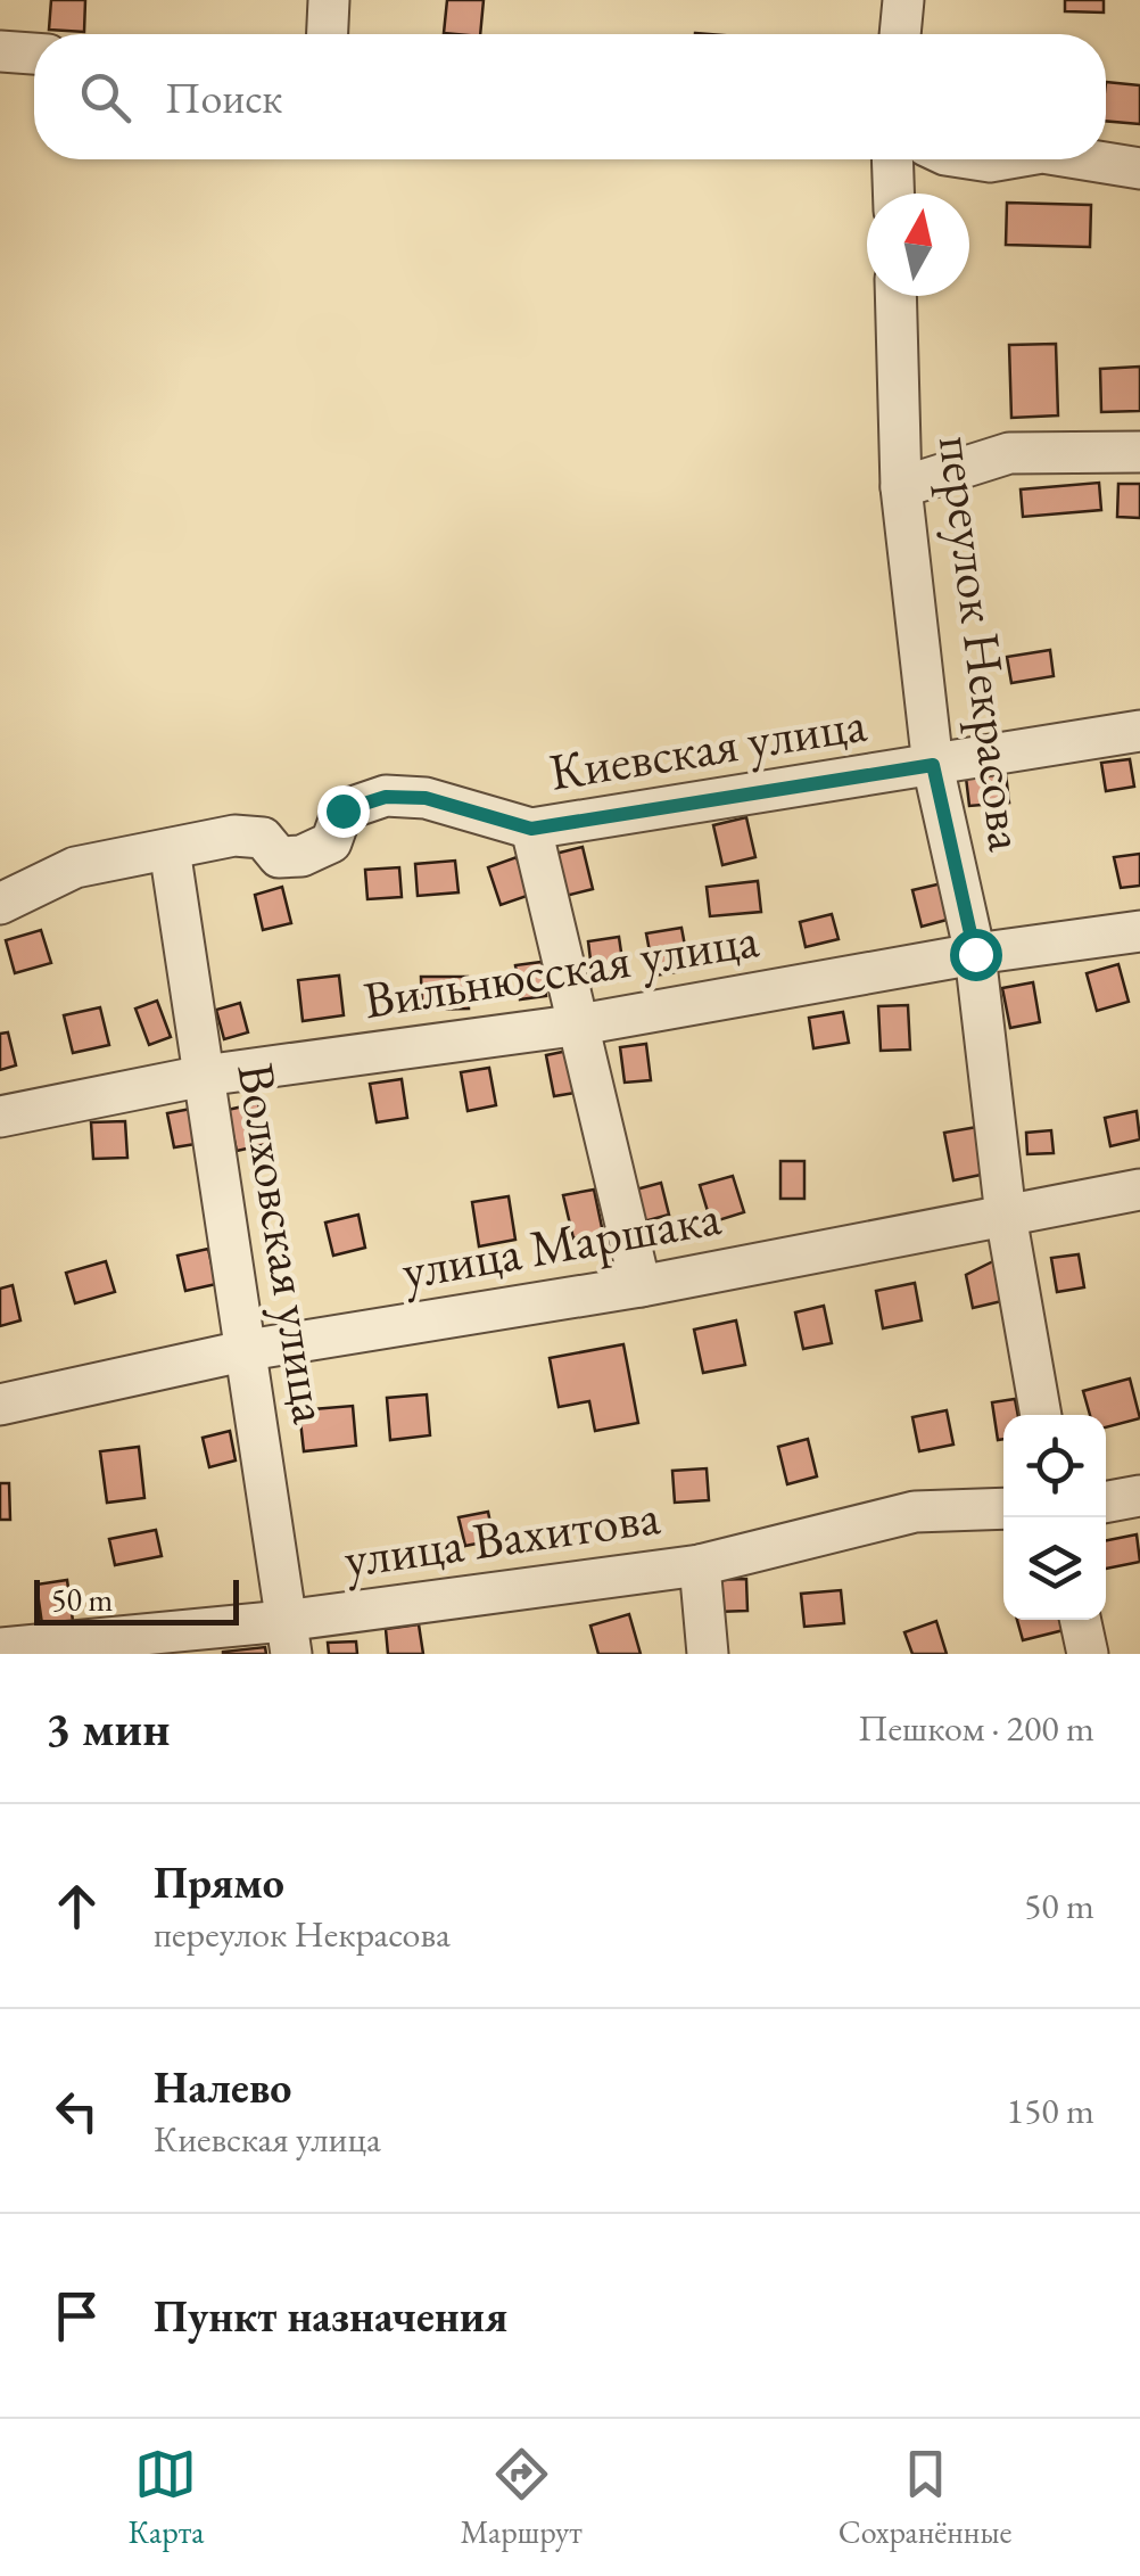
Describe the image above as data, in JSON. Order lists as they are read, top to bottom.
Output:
{
  "streets": {
    "street": [
      "переулок Некрасова",
      "Киевская улица",
      "Вильнюсская улица",
      "Волховская улица",
      "улица Маршака",
      "улица Вахитова"
    ]
  },
  "crossings": [
    ["переулок Некрасова", "Киевская улица"],
    ["переулок Некрасова", "Вильнюсская улица"],
    ["переулок Некрасова", "улица Маршака"],
    ["Киевская улица", "Волховская улица"],
    ["Вильнюсская улица", "Волховская улица"],
    ["Волховская улица", "улица Маршака"],
    ["Волховская улица", "улица Вахитова"]
  ],
  "scale_bar": "50 m",
  "north": "top",
  "page": {
    "search": "Поиск",
    "scale": "50 m",
    "heading": ["3 мин", "Пешком · 200 m"],
    "list": [
      ["Прямо", "переулок Некрасова", "50 m"],
      ["Налево", "Киевская улица", "150 m"],
      "Пункт назначения"
    ],
    "nav": ["Карта", "Маршрут", "Сохранённые"]
  }
}
